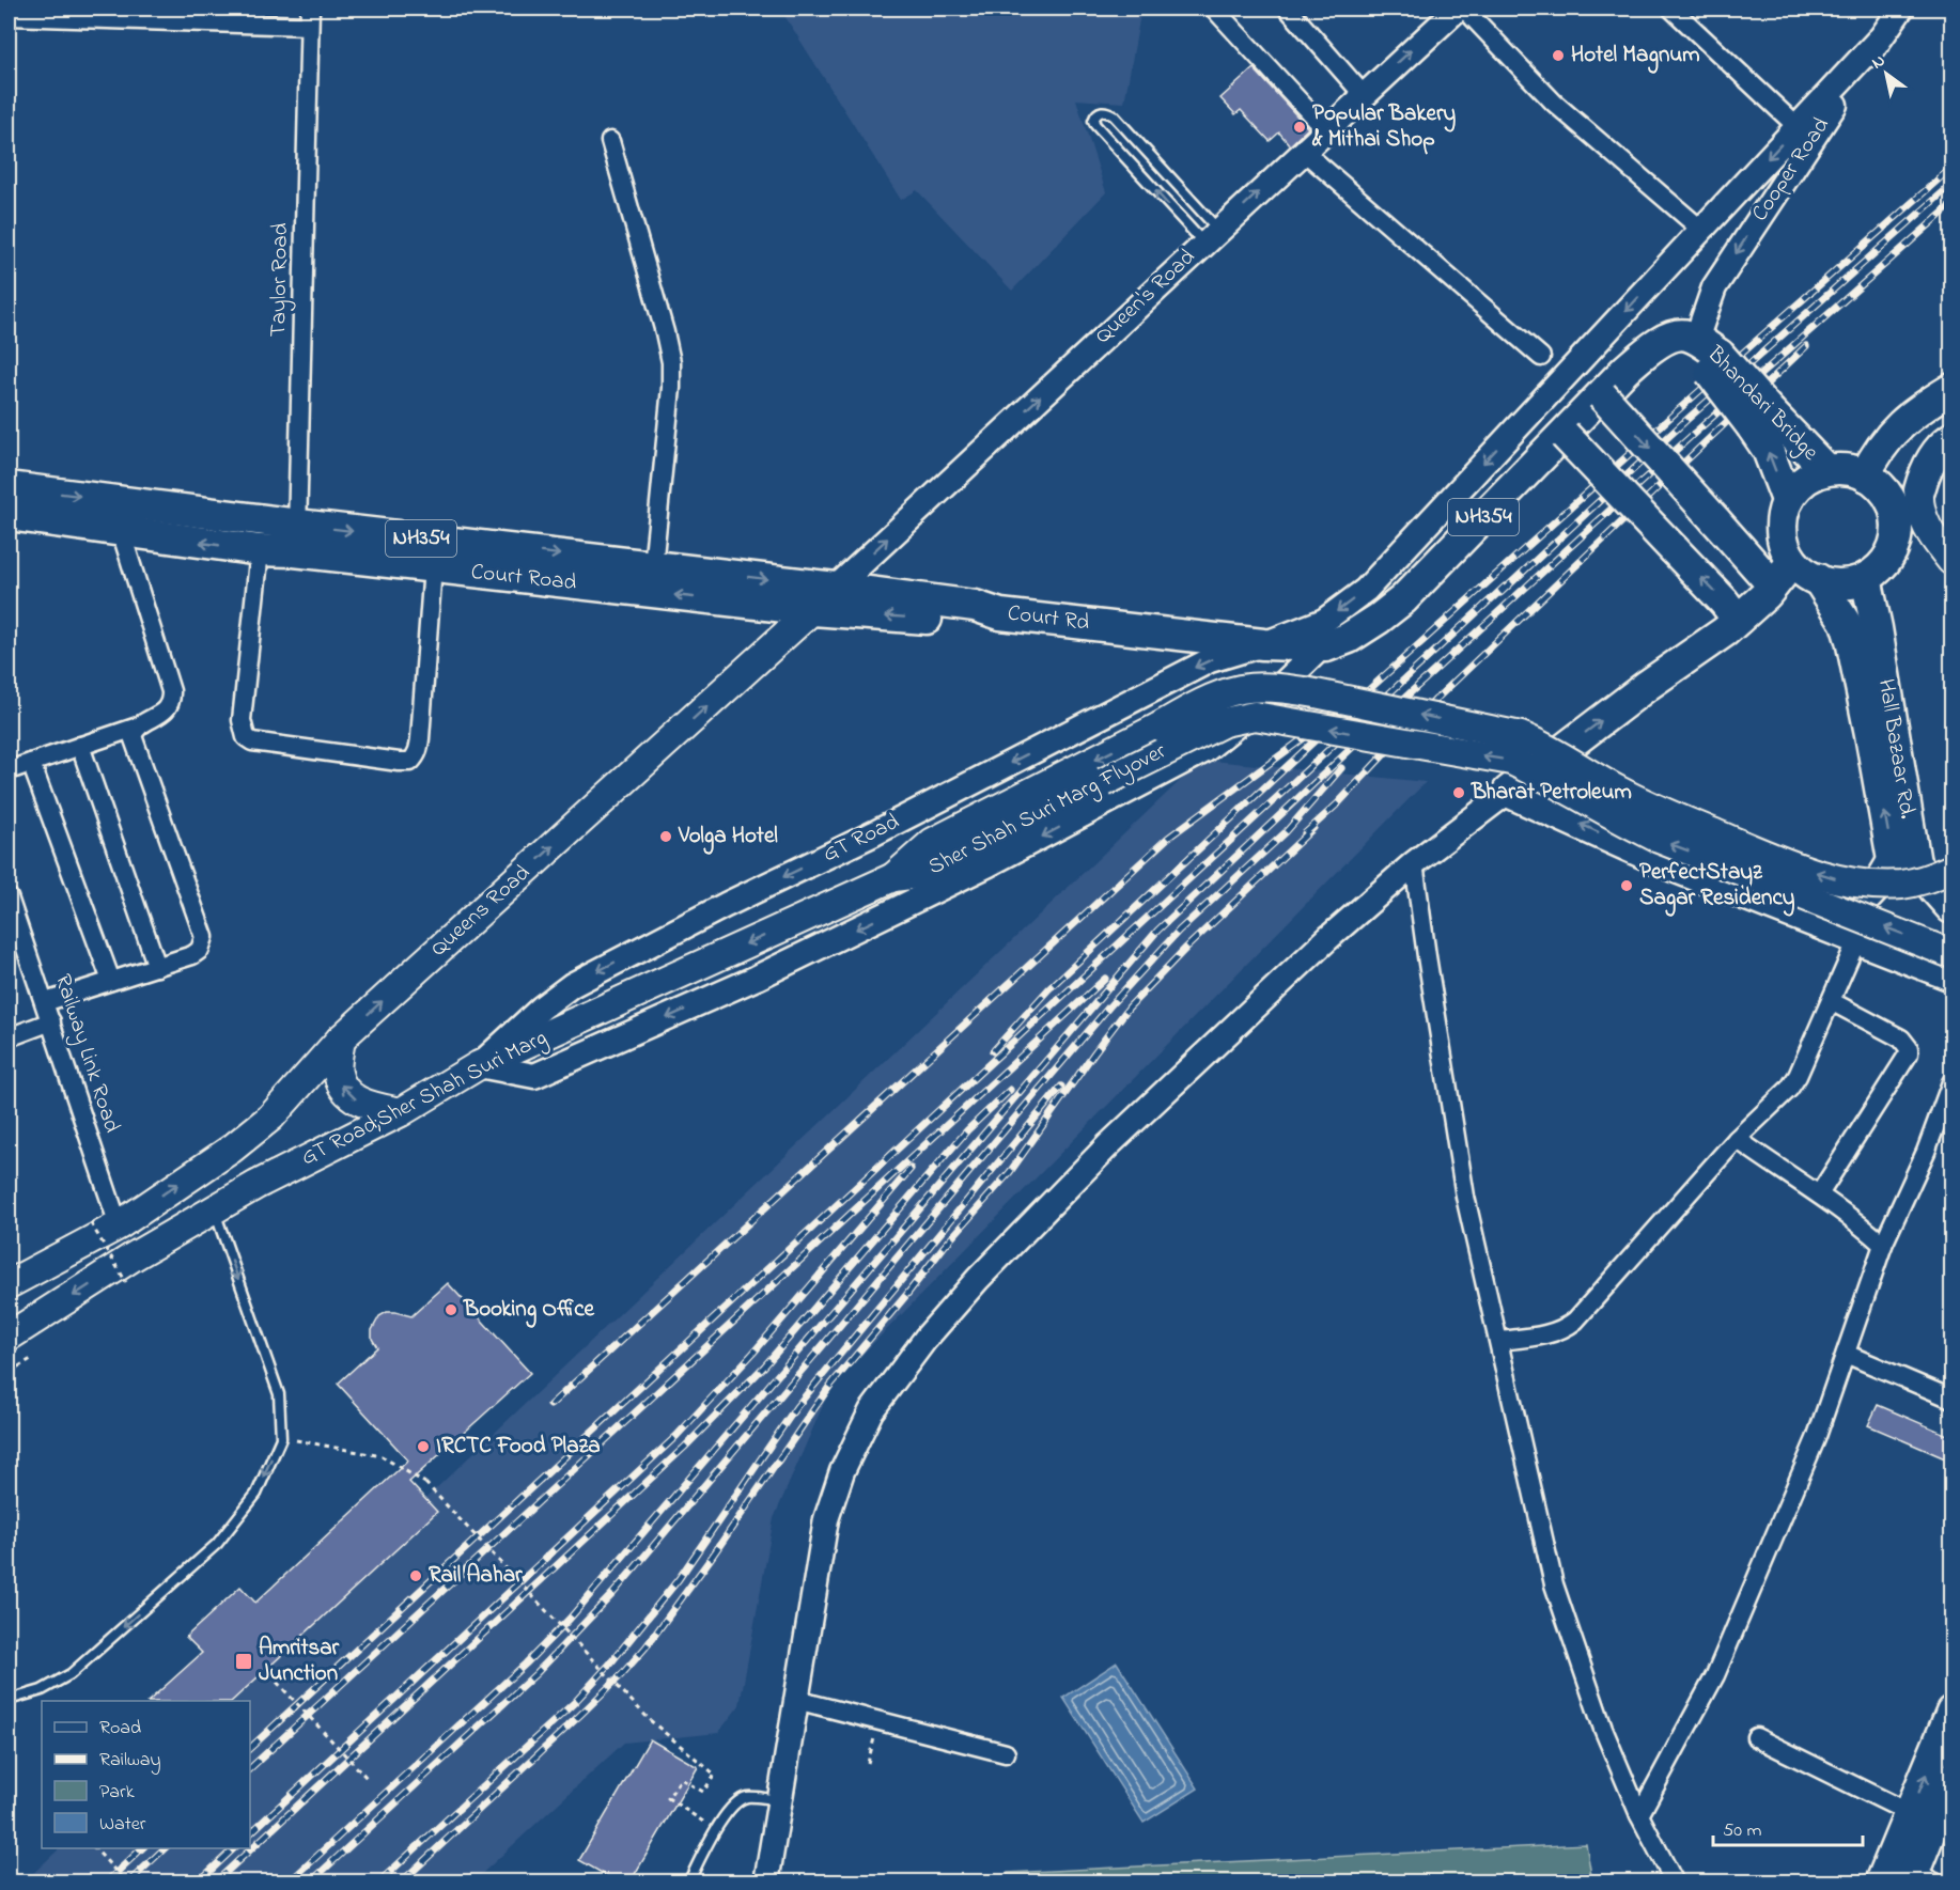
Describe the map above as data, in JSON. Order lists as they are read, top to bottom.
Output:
{
  "streets": {
    "highway": [
      "Bhandari Bridge",
      "NH354",
      "Court Road",
      "Court Rd",
      "Hall Bazaar Rd."
    ],
    "main road": [
      "Cooper Road",
      "Queen's Road",
      "Sher Shah Suri Marg Flyover",
      "GT Road",
      "Queens Road",
      "GT Road;Sher Shah Suri Marg"
    ],
    "street": ["Taylor Road", "Railway Link Road"]
  },
  "crossings": [
    ["Cooper Road", "Bhandari Bridge"],
    ["Cooper Road", "GT Road"],
    ["Taylor Road", "Court Road"],
    ["Queen's Road", "Court Road"],
    ["Queen's Road", "Court Rd"],
    ["Queen's Road", "Queens Road"],
    ["Bhandari Bridge", "NH354"],
    ["Bhandari Bridge", "Hall Bazaar Rd."],
    ["NH354", "Court Rd"],
    ["NH354", "GT Road"],
    ["Court Road", "Court Rd"],
    ["Court Road", "Queens Road"],
    ["Court Rd", "GT Road"],
    ["Court Rd", "Queens Road"],
    ["Sher Shah Suri Marg Flyover", "GT Road;Sher Shah Suri Marg"],
    ["GT Road", "GT Road;Sher Shah Suri Marg"],
    ["Queens Road", "Railway Link Road"]
  ],
  "one_way": ["Cooper Road", "Queen's Road", "Sher Shah Suri Marg Flyover"],
  "places": {
    "other": [
      "Hotel Magnum",
      "Popular Bakery & Mithai Shop",
      "Bharat Petroleum",
      "Volga Hotel",
      "PerfectStayz Sagar Residency",
      "Booking Office",
      "IRCTC Food Plaza",
      "Rail Aahar"
    ],
    "transit": ["Amritsar Junction"]
  },
  "legend": [
    "Road",
    "Railway",
    "Park",
    "Water"
  ],
  "scale_bar": "50 m",
  "north": "top left"
}
